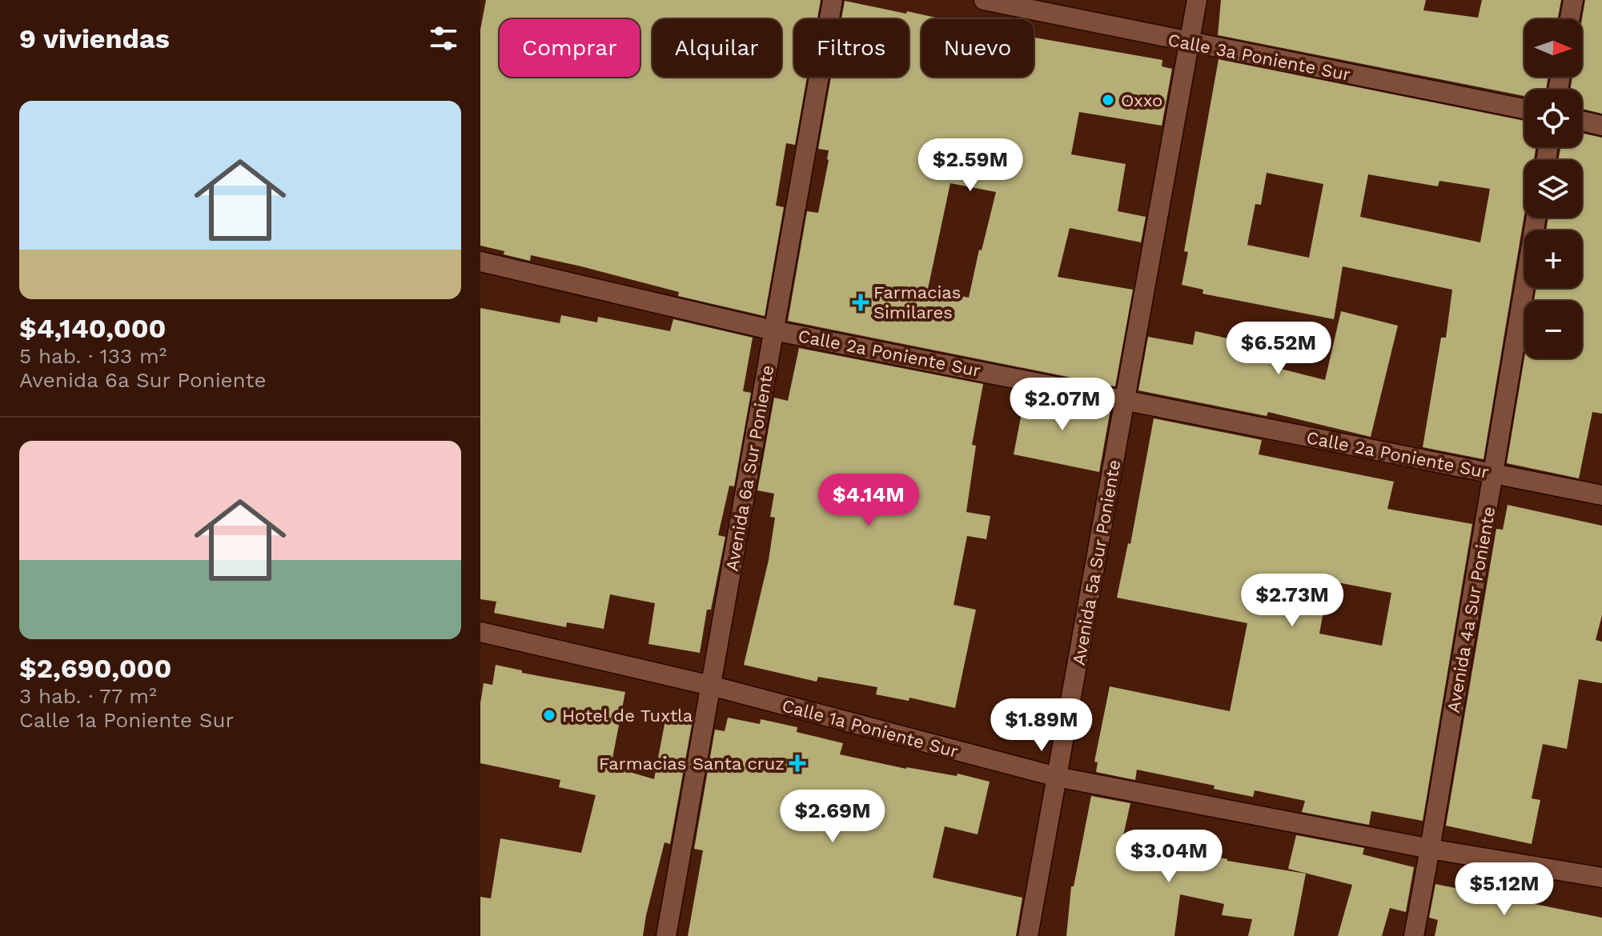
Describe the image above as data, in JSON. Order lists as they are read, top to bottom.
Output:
{
  "streets": {
    "street": [
      "Calle 3a Poniente Sur",
      "Calle 2a Poniente Sur",
      "Avenida 6a Sur Poniente",
      "Avenida 5a Sur Poniente",
      "Avenida 4a Sur Poniente",
      "Calle 1a Poniente Sur"
    ]
  },
  "crossings": [
    ["Calle 3a Poniente Sur", "Avenida 5a Sur Poniente"],
    ["Calle 2a Poniente Sur", "Avenida 6a Sur Poniente"],
    ["Calle 2a Poniente Sur", "Avenida 5a Sur Poniente"],
    ["Calle 2a Poniente Sur", "Avenida 4a Sur Poniente"],
    ["Avenida 6a Sur Poniente", "Calle 1a Poniente Sur"],
    ["Avenida 5a Sur Poniente", "Calle 1a Poniente Sur"],
    ["Avenida 4a Sur Poniente", "Calle 1a Poniente Sur"]
  ],
  "places": {
    "other": ["Oxxo", "Hotel de Tuxtla"],
    "health": ["Farmacias Similares", "Farmacias Santa cruz"]
  },
  "north": "right",
  "page": {
    "heading": "9 viviendas",
    "map_buttons": ["+", "−"],
    "chip": [
      "Comprar",
      "Alquilar",
      "Filtros",
      "Nuevo"
    ],
    "list": [
      {
        "name": "$4,140,000",
        "note": "5 hab. · 133 m² · Avenida 6a Sur Poniente"
      },
      {
        "name": "$2,690,000",
        "note": "3 hab. · 77 m² · Calle 1a Poniente Sur"
      }
    ],
    "price": [
      "$2.59M",
      "$6.52M",
      "$2.07M",
      "$4.14M",
      "$2.73M",
      "$1.89M",
      "$2.69M",
      "$3.04M",
      "$5.12M"
    ]
  }
}
